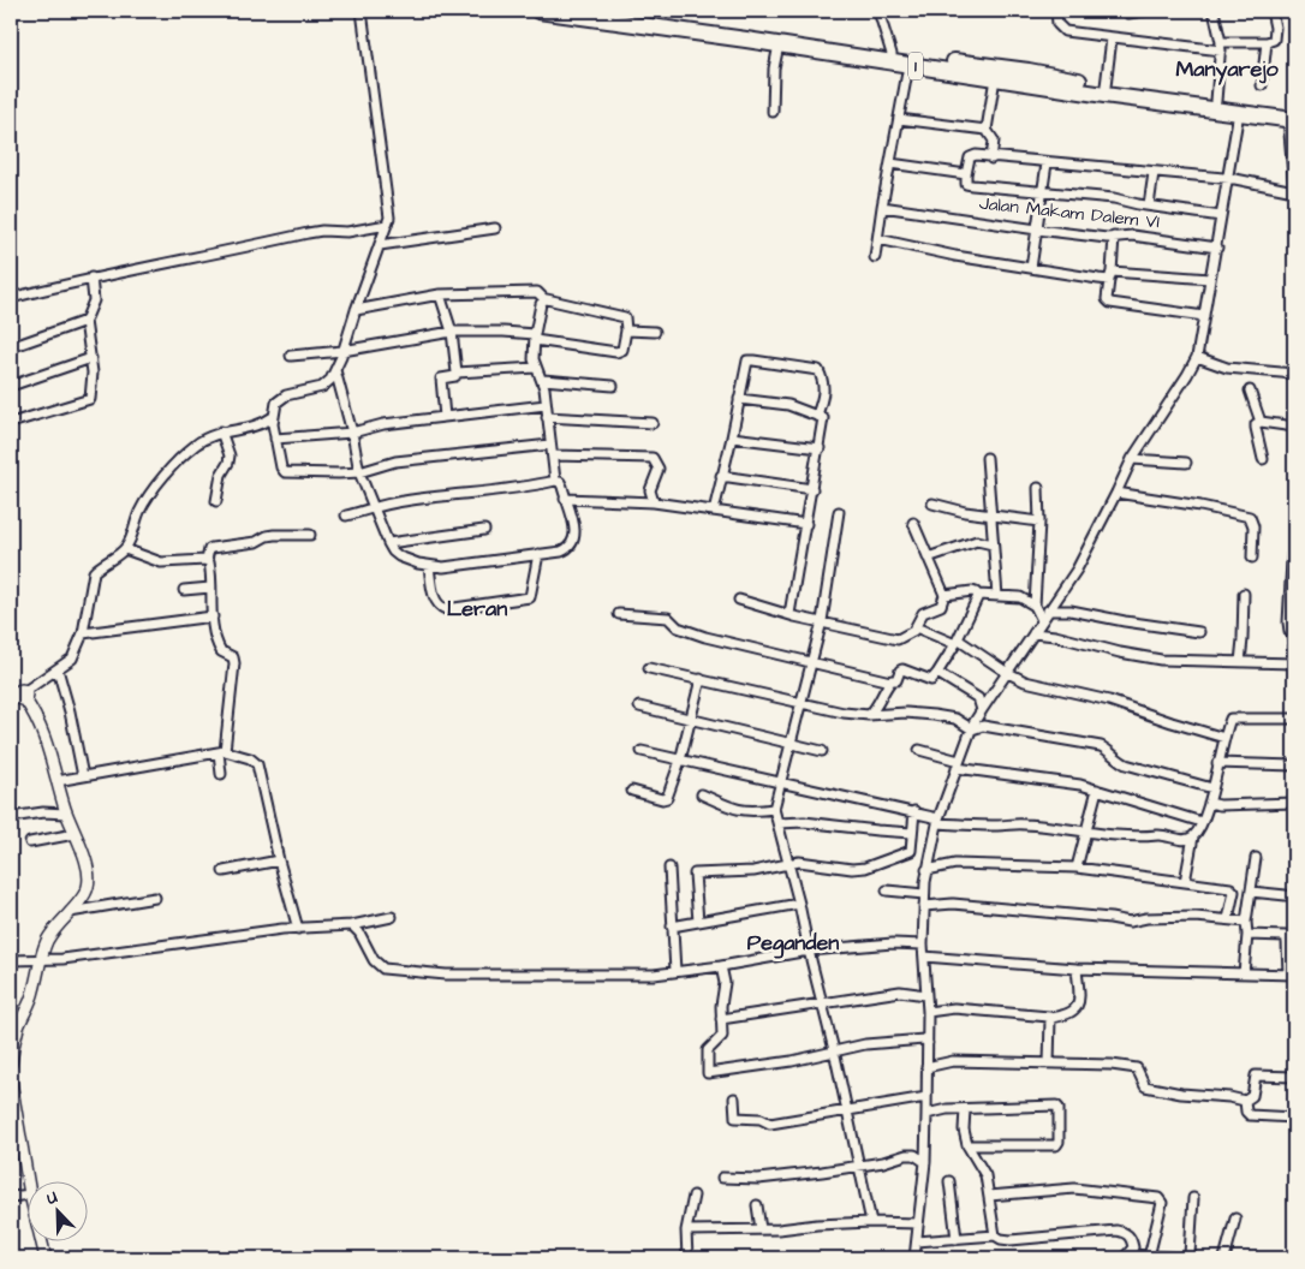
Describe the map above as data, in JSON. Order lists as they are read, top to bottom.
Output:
{
  "streets": {
    "highway": ["1"],
    "street": ["Jalan Makam Dalem VI"]
  },
  "districts": ["Manyarejo", "Leran", "Peganden"],
  "north": "top left"
}
